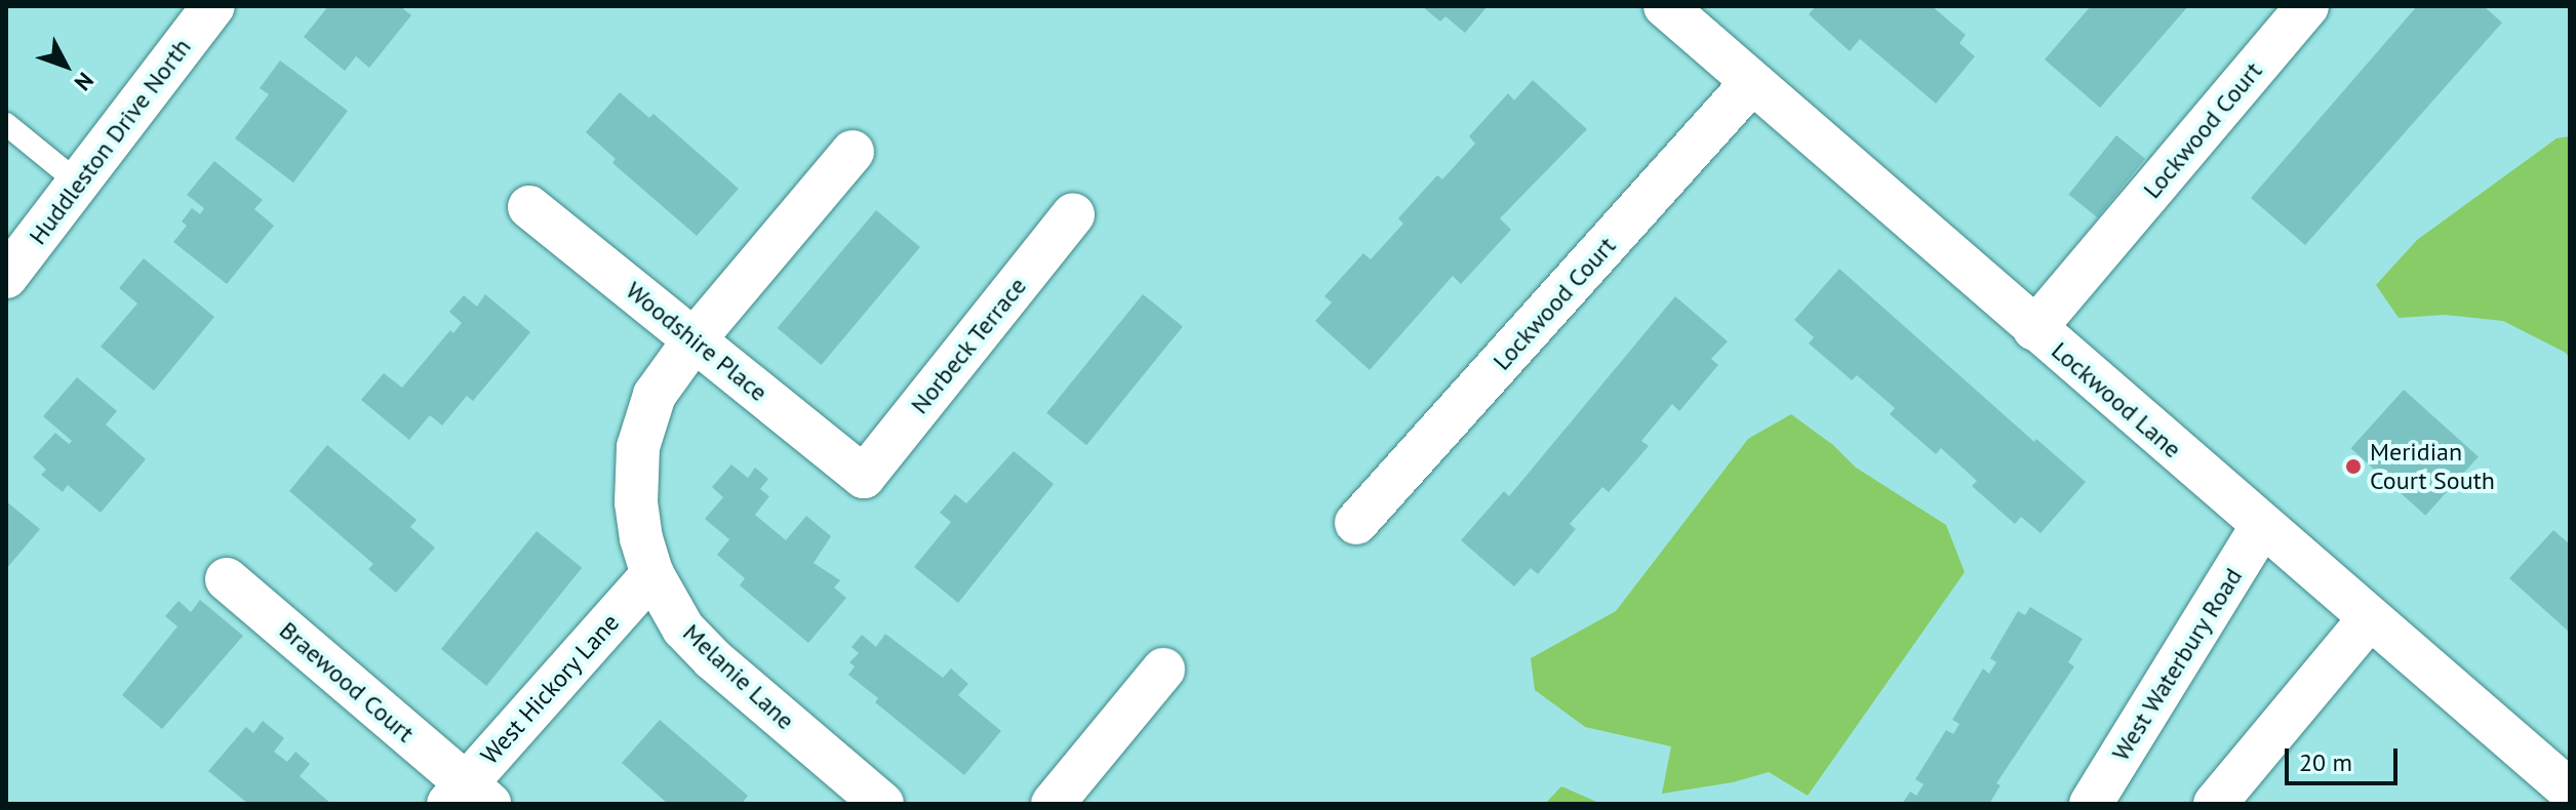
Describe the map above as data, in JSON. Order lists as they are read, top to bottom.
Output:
{
  "streets": {
    "street": [
      "Lockwood Court",
      "Huddleston Drive North",
      "Woodshire Place",
      "Norbeck Terrace",
      "Lockwood Lane",
      "West Waterbury Road",
      "Melanie Lane",
      "Braewood Court",
      "West Hickory Lane"
    ]
  },
  "crossings": [
    ["Lockwood Court", "Lockwood Lane"],
    ["Woodshire Place", "Norbeck Terrace"],
    ["Woodshire Place", "Melanie Lane"],
    ["Lockwood Lane", "West Waterbury Road"],
    ["Melanie Lane", "West Hickory Lane"],
    ["Braewood Court", "West Hickory Lane"]
  ],
  "places": ["Meridian Court South"],
  "scale_bar": "20 m",
  "north": "bottom right"
}
